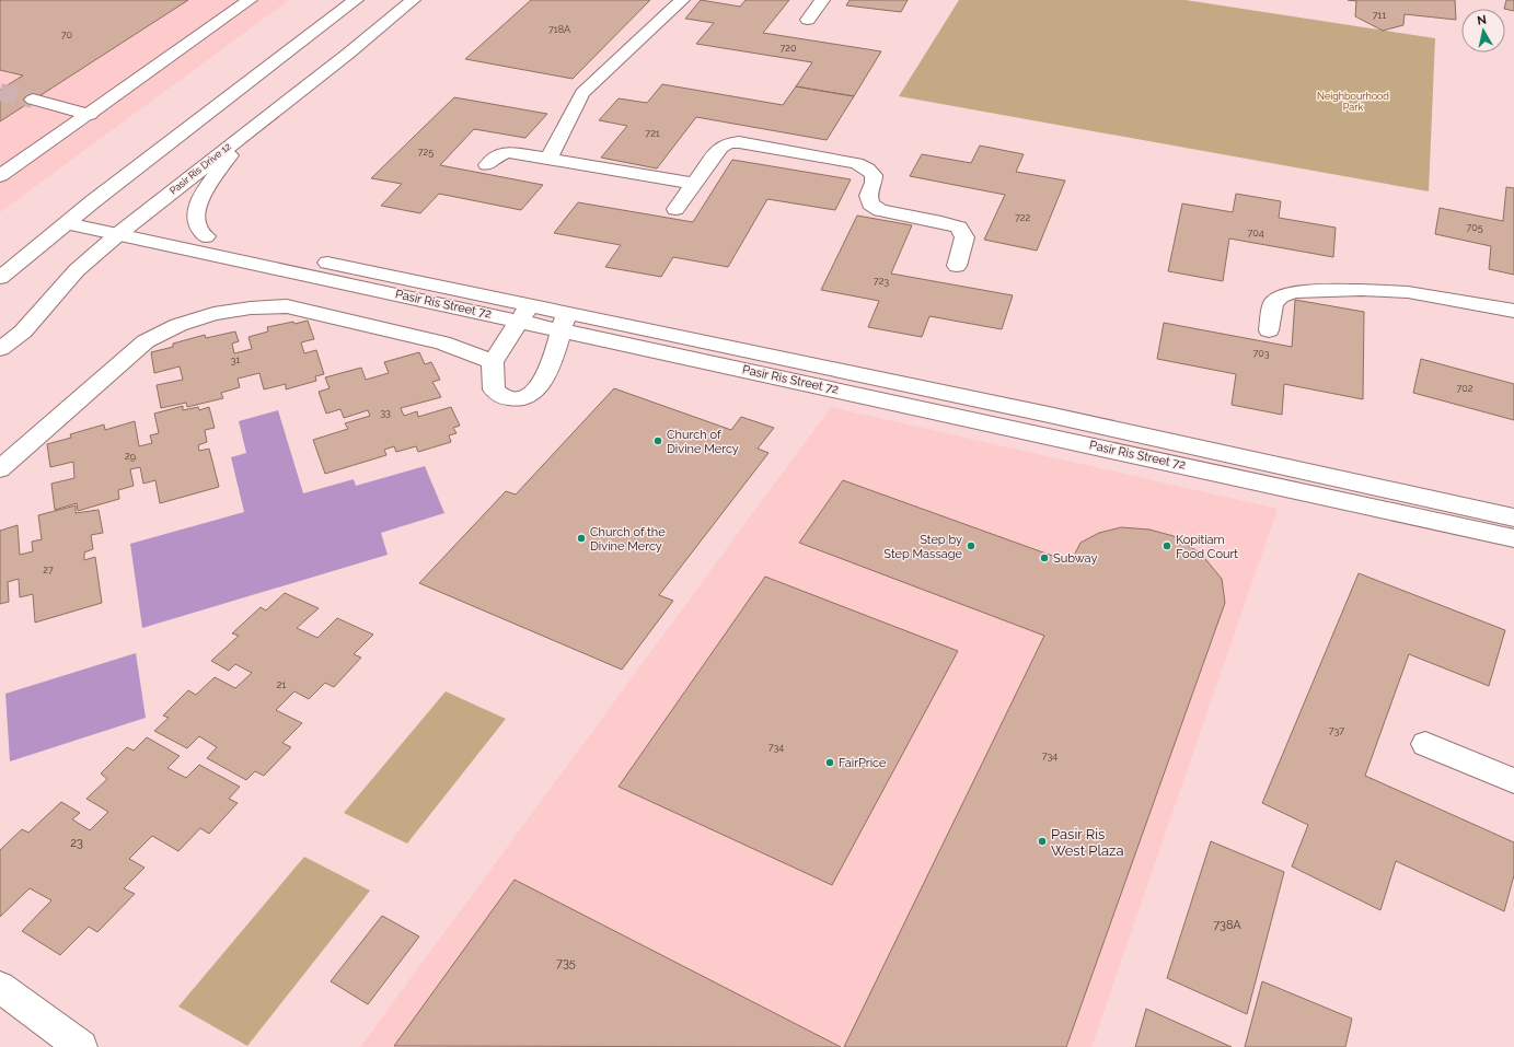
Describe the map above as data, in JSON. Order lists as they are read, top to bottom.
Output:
{
  "streets": {
    "street": ["Pasir Ris Drive 12", "Pasir Ris Street 72"]
  },
  "crossings": [
    ["Pasir Ris Drive 12", "Pasir Ris Street 72"]
  ],
  "parks": ["Neighbourhood Park"],
  "places": [
    "Church of Divine Mercy",
    "Church of the Divine Mercy",
    "Step by Step Massage",
    "Kopitiam Food Court",
    "Subway",
    "FairPrice",
    "Pasir Ris West Plaza"
  ],
  "house_numbers": [
    "711",
    "718A",
    "70",
    "720",
    "721",
    "725",
    "722",
    "705",
    "704",
    "723",
    "703",
    "31",
    "702",
    "33",
    "29",
    "27",
    "21",
    "737",
    "734",
    "734",
    "23",
    "738A",
    "735"
  ],
  "north": "top"
}
